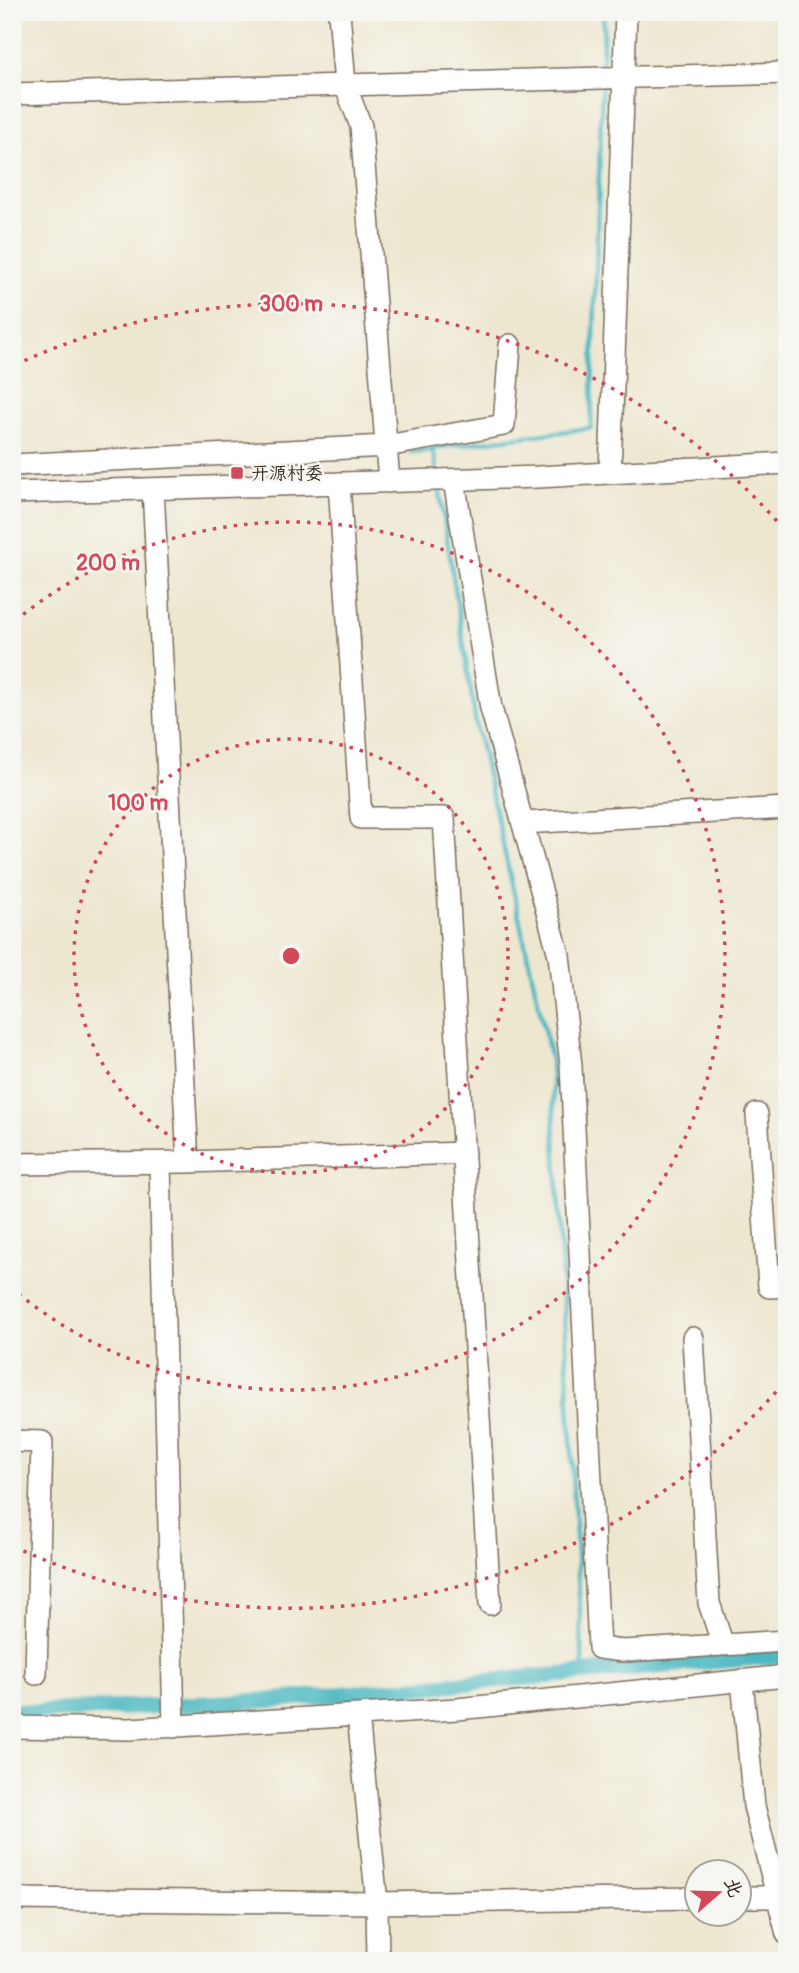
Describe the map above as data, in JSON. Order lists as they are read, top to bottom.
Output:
{
  "places": {
    "transit": ["开源村委"]
  },
  "north": "right",
  "rings": ["300 m", "200 m", "100 m"]
}
